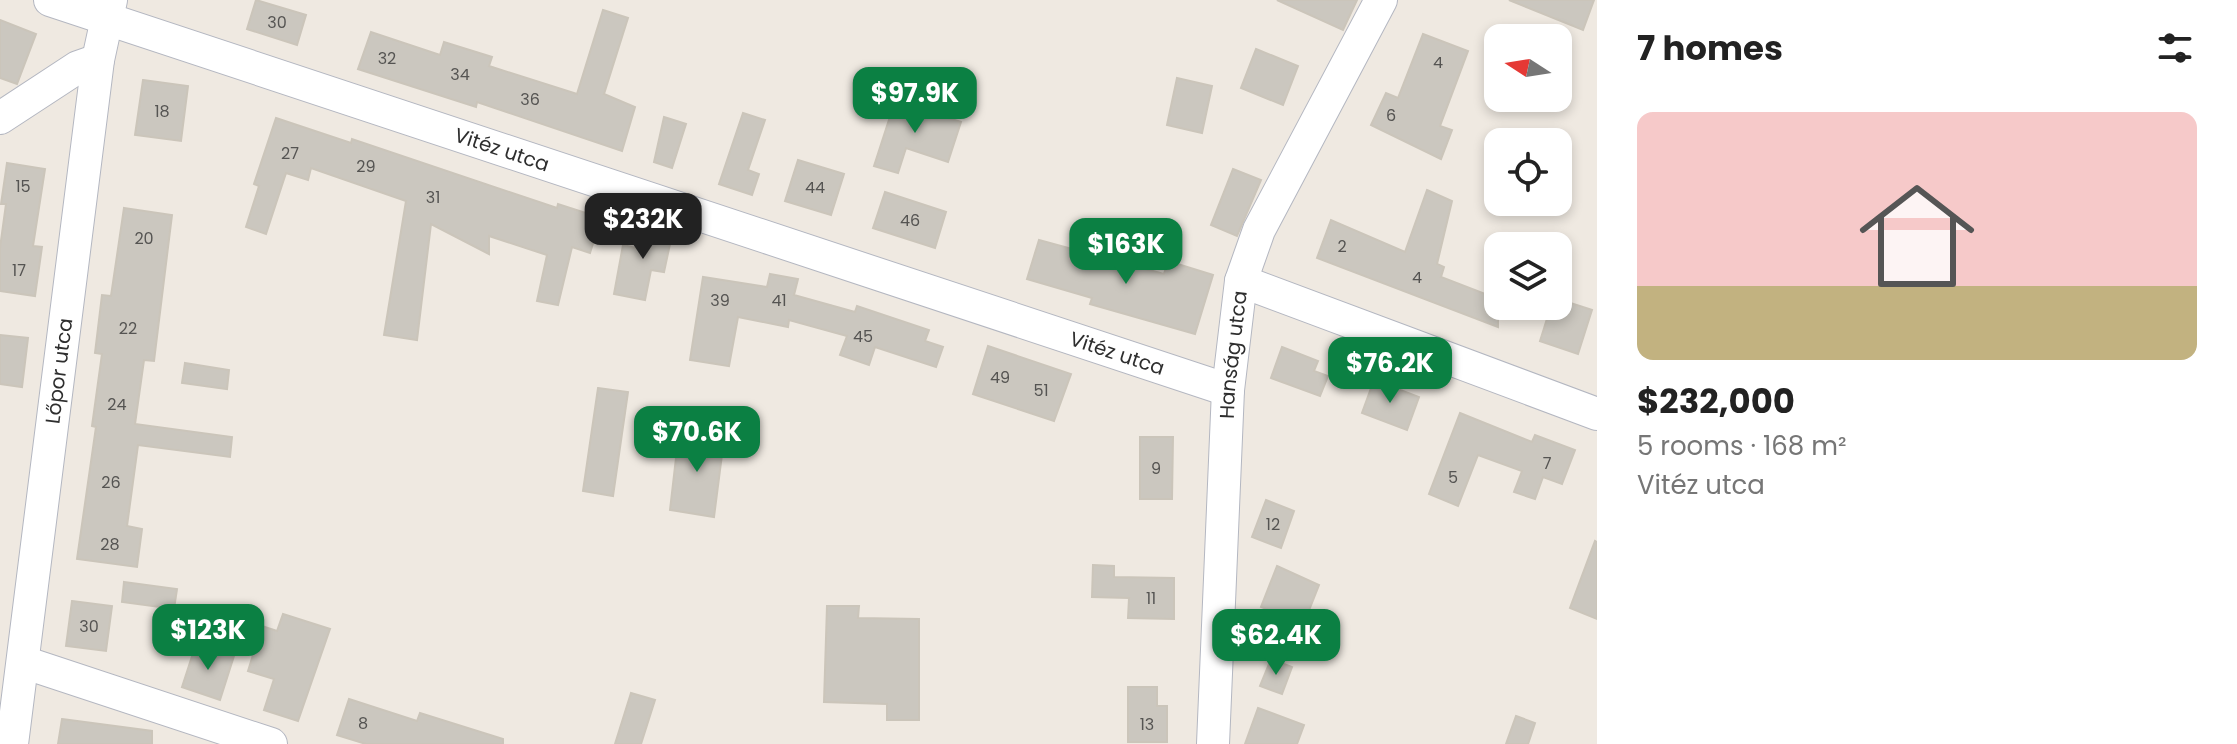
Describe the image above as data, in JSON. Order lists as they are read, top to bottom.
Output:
{
  "streets": {
    "street": ["Vitéz utca", "Hanság utca", "Lőpor utca"]
  },
  "crossings": [
    ["Vitéz utca", "Hanság utca"],
    ["Vitéz utca", "Lőpor utca"]
  ],
  "house_numbers": [
    "30",
    "32",
    "4",
    "34",
    "36",
    "18",
    "6",
    "27",
    "29",
    "15",
    "44",
    "31",
    "46",
    "20",
    "2",
    "17",
    "4",
    "39",
    "41",
    "22",
    "45",
    "49",
    "51",
    "24",
    "7",
    "9",
    "5",
    "26",
    "12",
    "28",
    "11",
    "30",
    "8",
    "13"
  ],
  "north": "left",
  "page": {
    "heading": "7 homes",
    "price": [
      "$97.9K",
      "$232K",
      "$163K",
      "$76.2K",
      "$70.6K",
      "$123K",
      "$62.4K"
    ],
    "list": [
      {
        "name": "$232,000",
        "note": "5 rooms · 168 m² · Vitéz utca"
      }
    ]
  }
}
